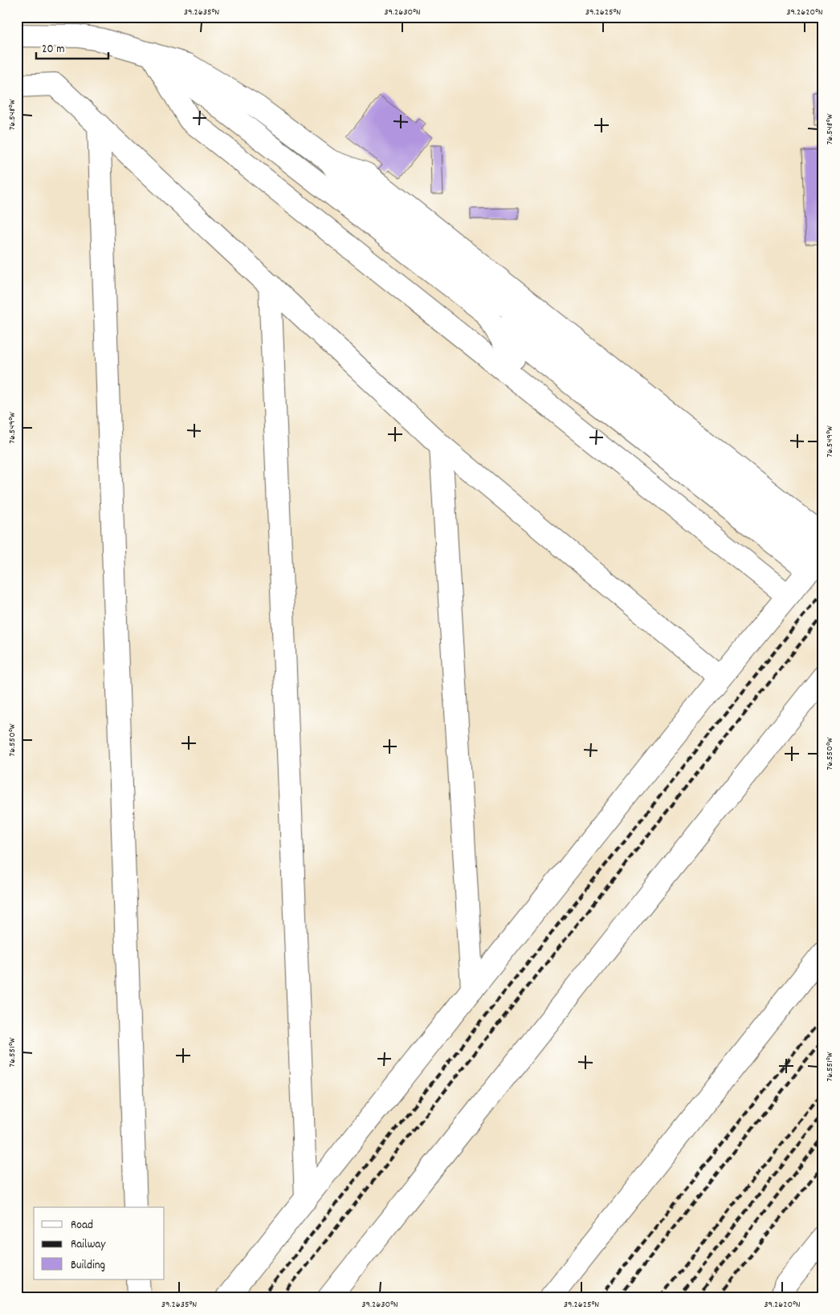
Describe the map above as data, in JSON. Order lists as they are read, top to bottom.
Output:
{
  "legend": ["Road", "Railway", "Building"],
  "scale_bar": "20 m",
  "coordinates": [
    "39.2635°N",
    "39.2630°N",
    "39.2625°N",
    "39.2620°N",
    "76.548°W",
    "76.549°W",
    "76.550°W",
    "76.551°W"
  ]
}
